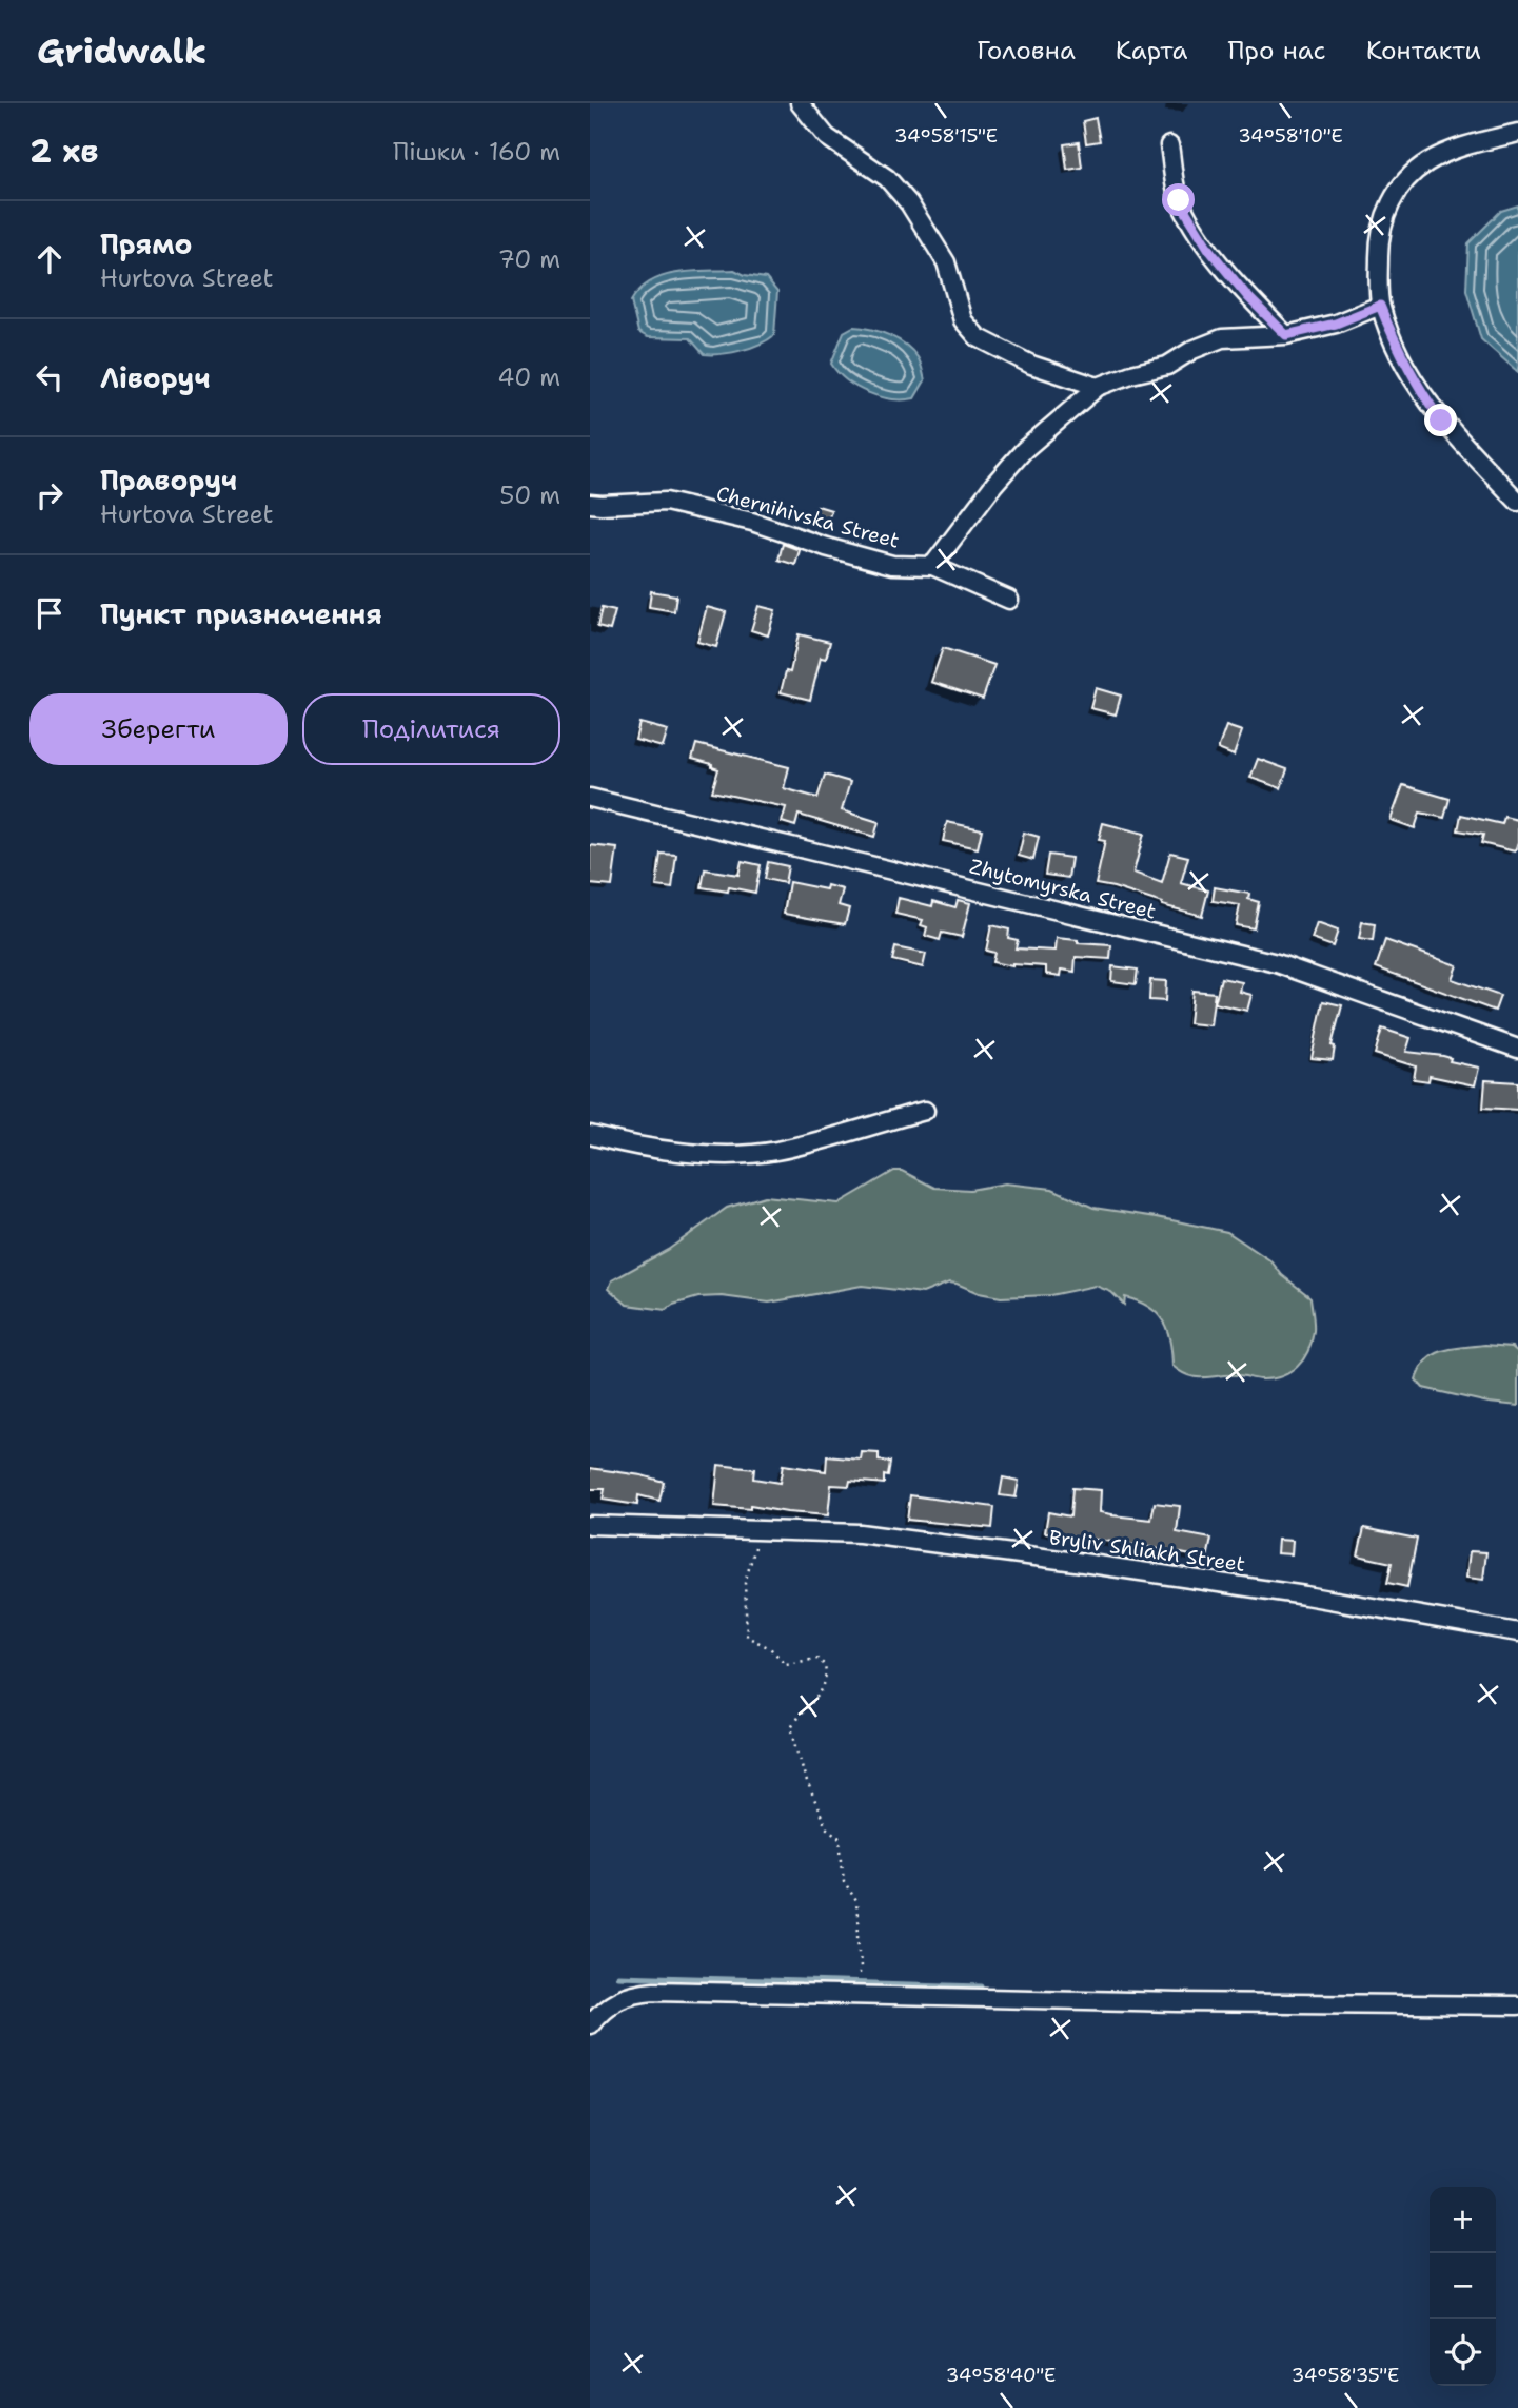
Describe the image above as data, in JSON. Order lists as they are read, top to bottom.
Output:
{
  "streets": {
    "street": ["Chernihivska Street", "Zhytomyrska Street", "Bryliv Shliakh Street"]
  },
  "page": {
    "header": "Gridwalk",
    "nav": [
      "Головна",
      "Карта",
      "Про нас",
      "Контакти"
    ],
    "heading": ["2 хв", "Пішки · 160 m"],
    "list": [
      ["Прямо", "Hurtova Street", "70 m"],
      ["Ліворуч", "40 m"],
      ["Праворуч", "Hurtova Street", "50 m"],
      "Пункт призначення"
    ],
    "buttons": ["Зберегти", "Поділитися"],
    "map_buttons": ["+", "−"]
  },
  "coordinates": [
    "34°58'15\"E",
    "34°58'10\"E",
    "34°58'40\"E",
    "34°58'35\"E"
  ]
}
